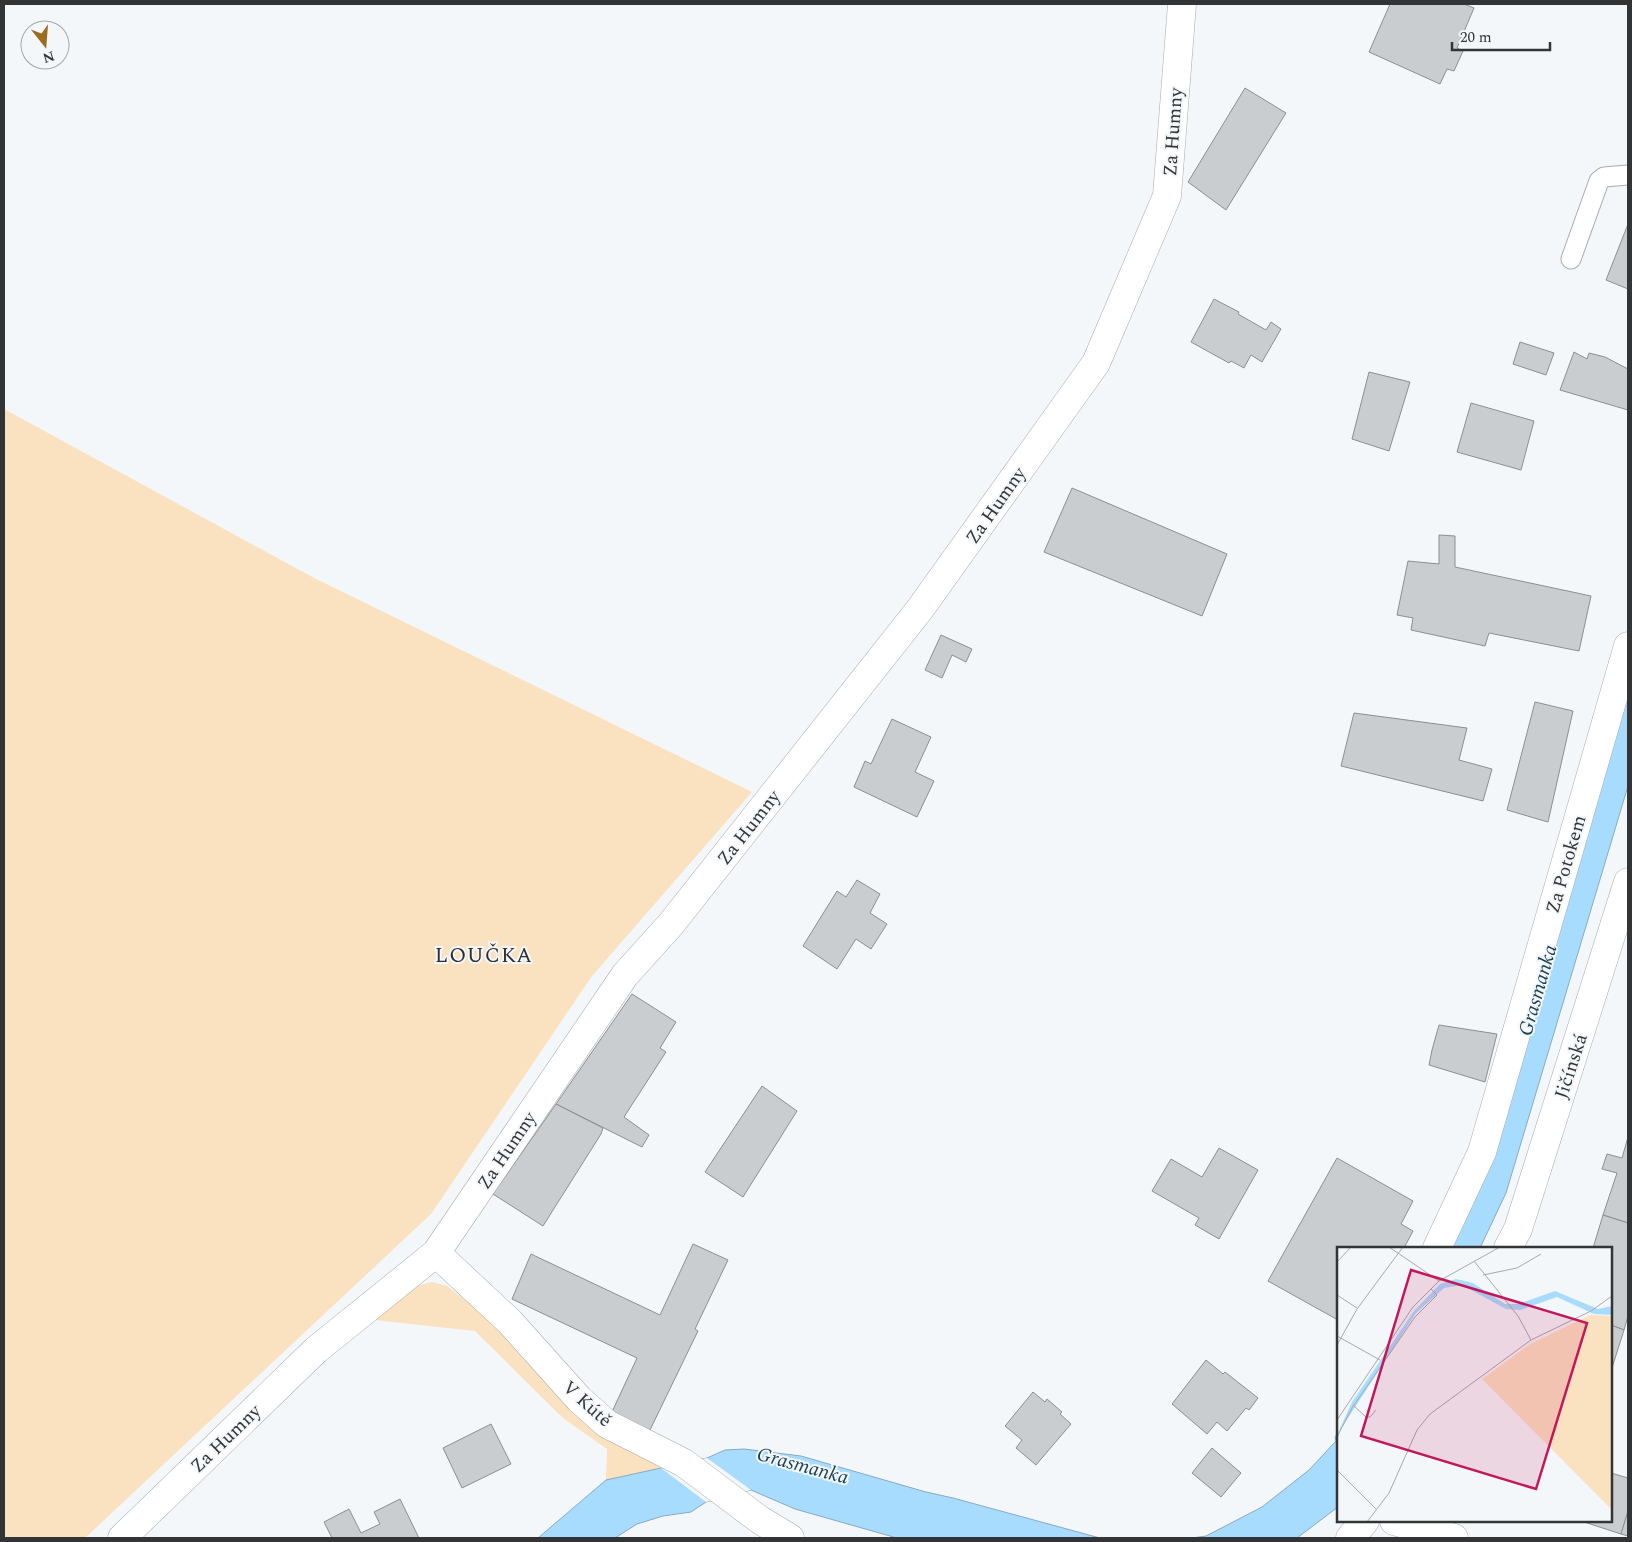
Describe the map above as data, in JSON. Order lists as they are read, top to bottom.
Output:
{
  "streets": {
    "street": [
      "Za Humny",
      "Za Potokem",
      "Jičínská",
      "V Kútě"
    ]
  },
  "crossings": [
    ["Za Humny", "V Kútě"]
  ],
  "districts": ["LOUČKA"],
  "water": ["Grasmanka"],
  "scale_bar": "20 m",
  "north": "bottom"
}
